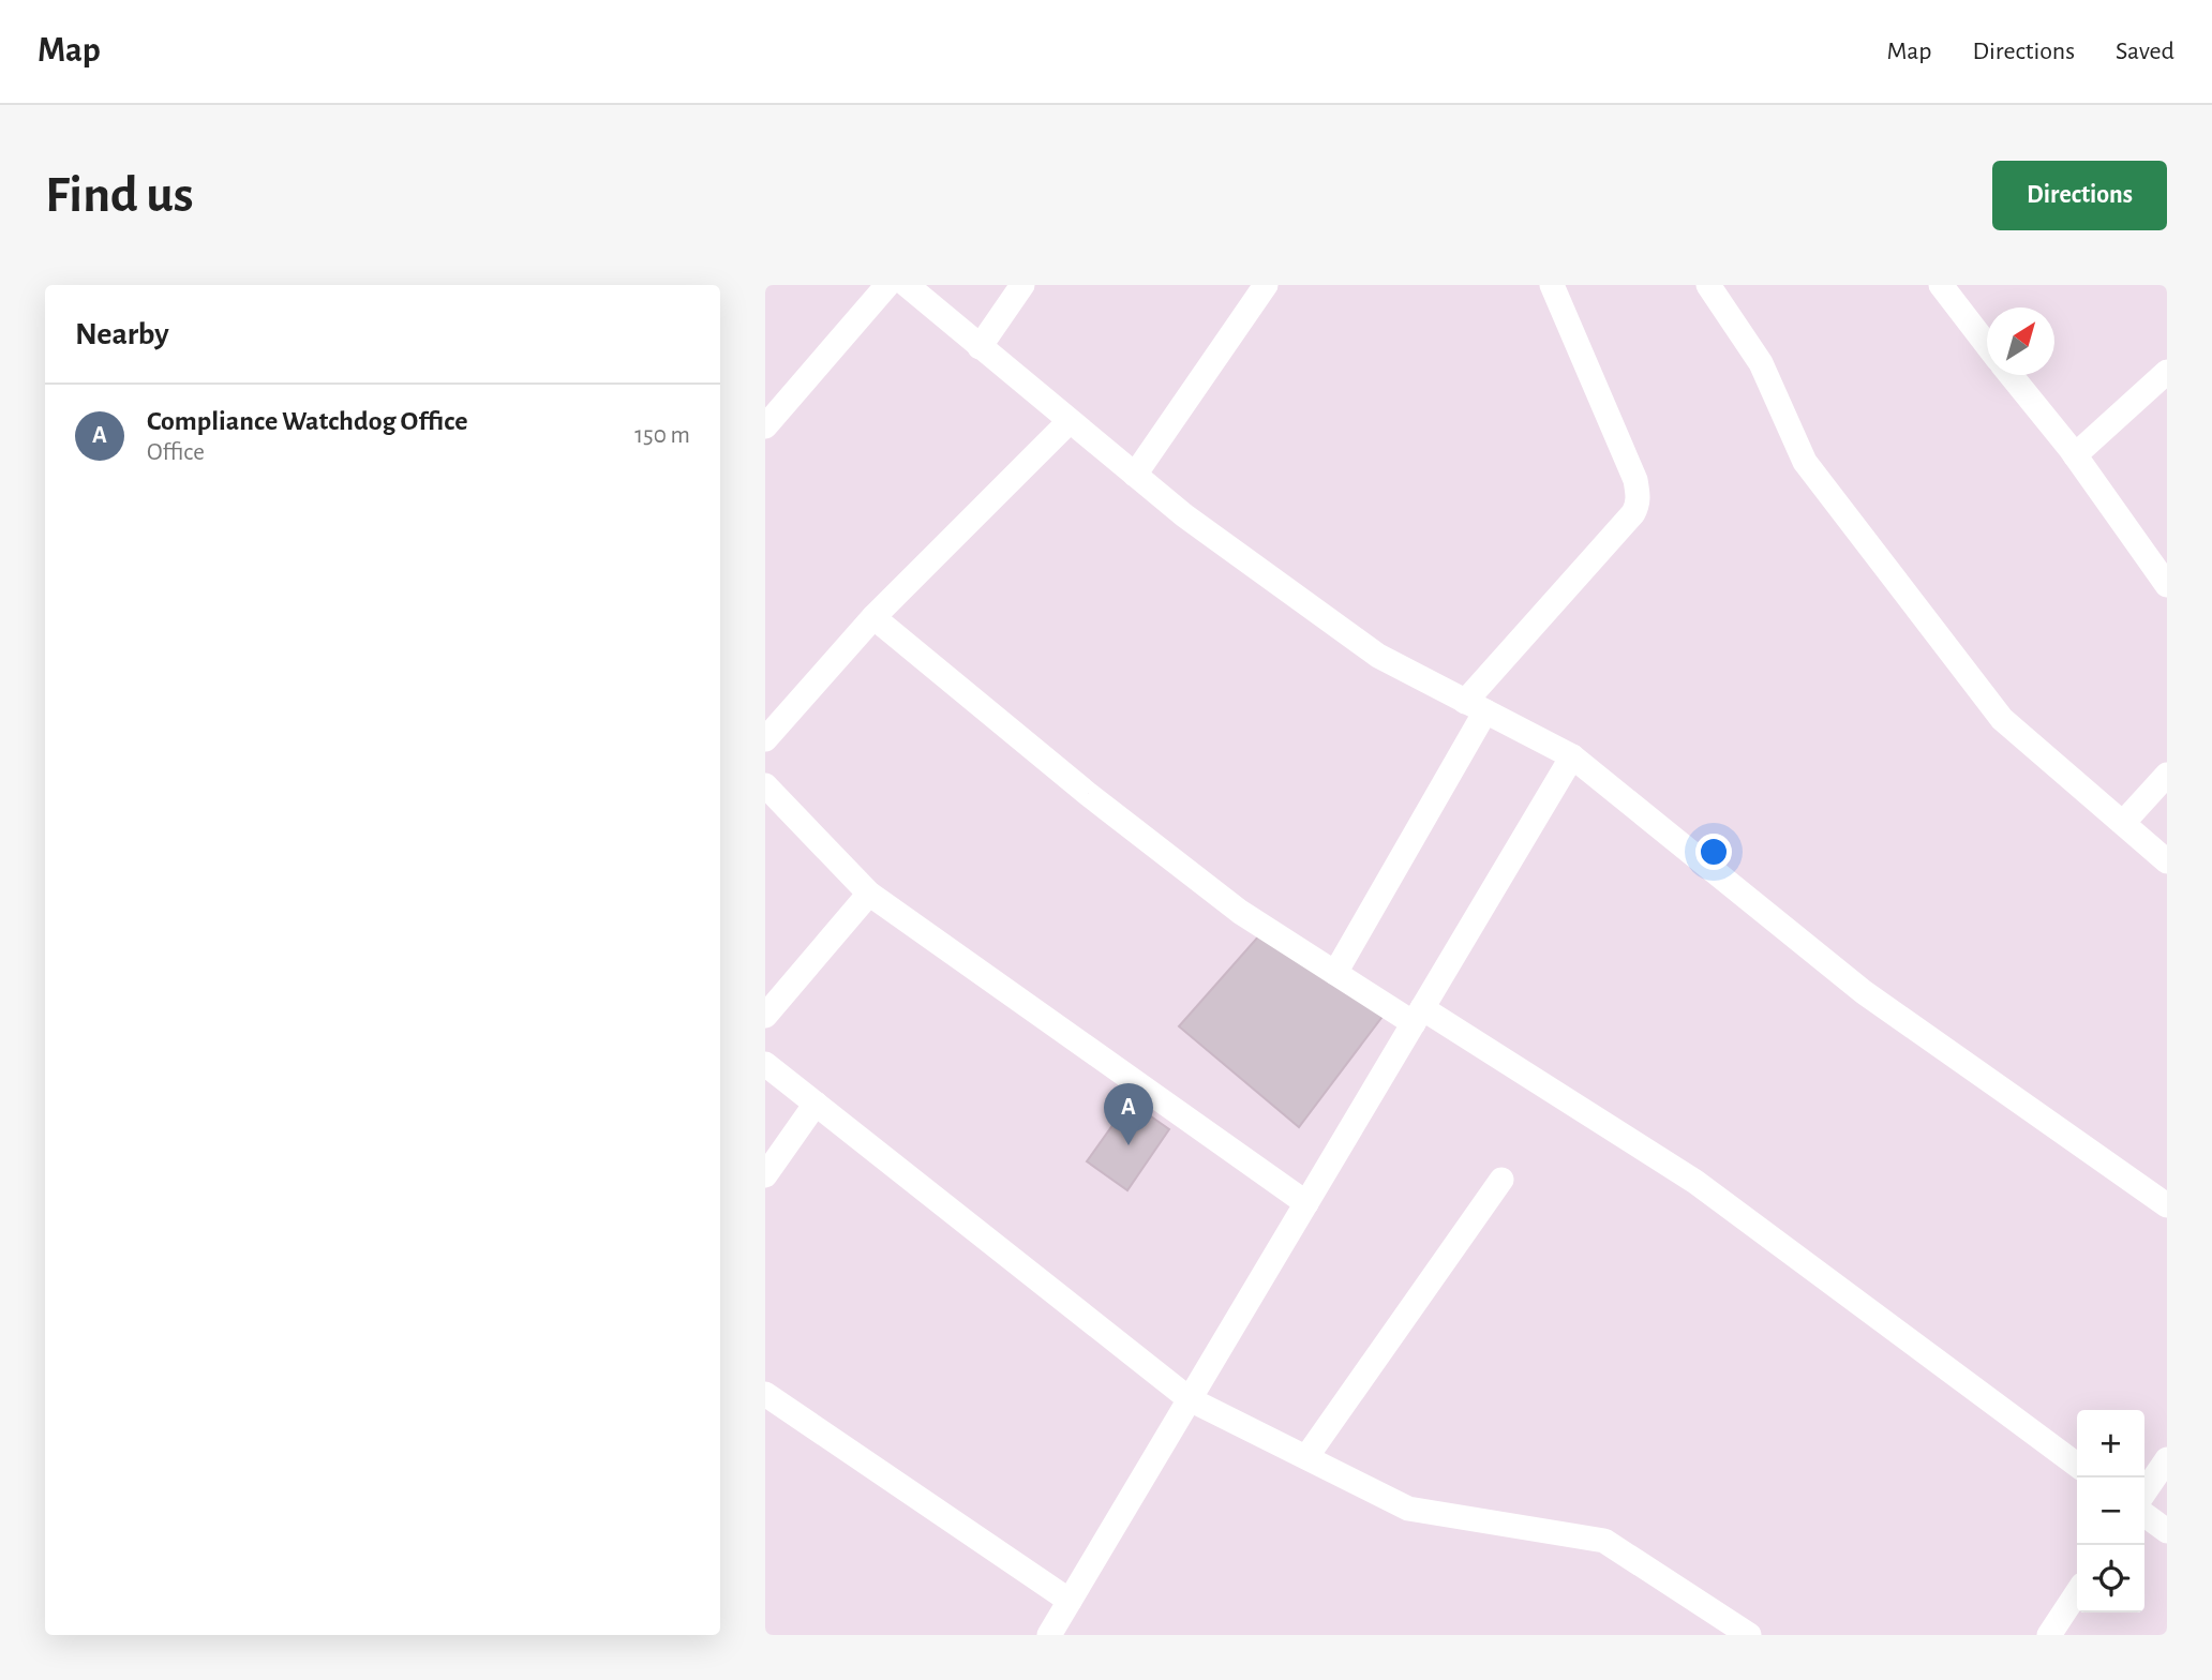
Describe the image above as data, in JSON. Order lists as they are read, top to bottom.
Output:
{
  "north": "top right",
  "page": {
    "header": "Map",
    "nav": ["Map", "Directions", "Saved"],
    "buttons": "Directions",
    "title": "Find us",
    "heading": "Nearby",
    "list": [
      {
        "mark": "A",
        "name": "Compliance Watchdog Office",
        "note": "Office",
        "value": "150 m"
      }
    ],
    "pins": "A",
    "map_buttons": ["+", "−"]
  }
}
